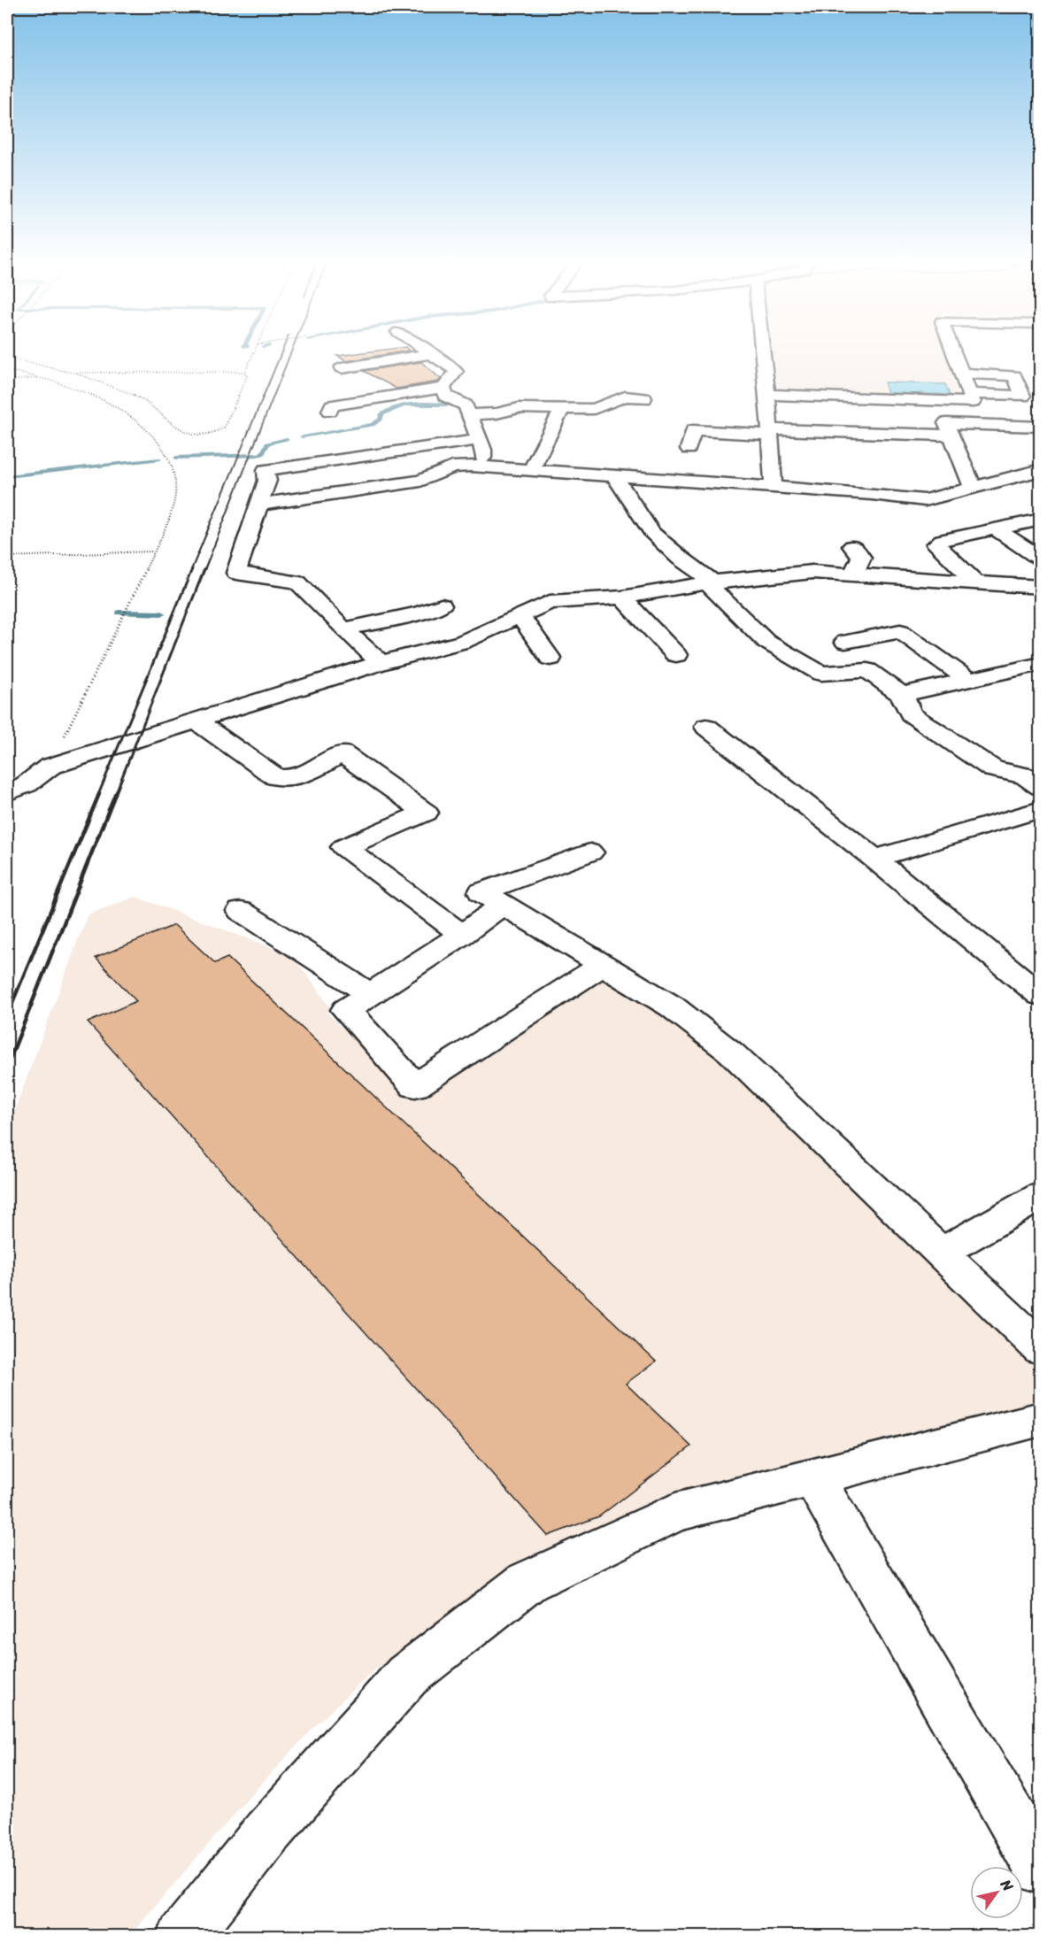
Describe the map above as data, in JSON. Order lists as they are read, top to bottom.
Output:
{
  "north": "top right"
}
